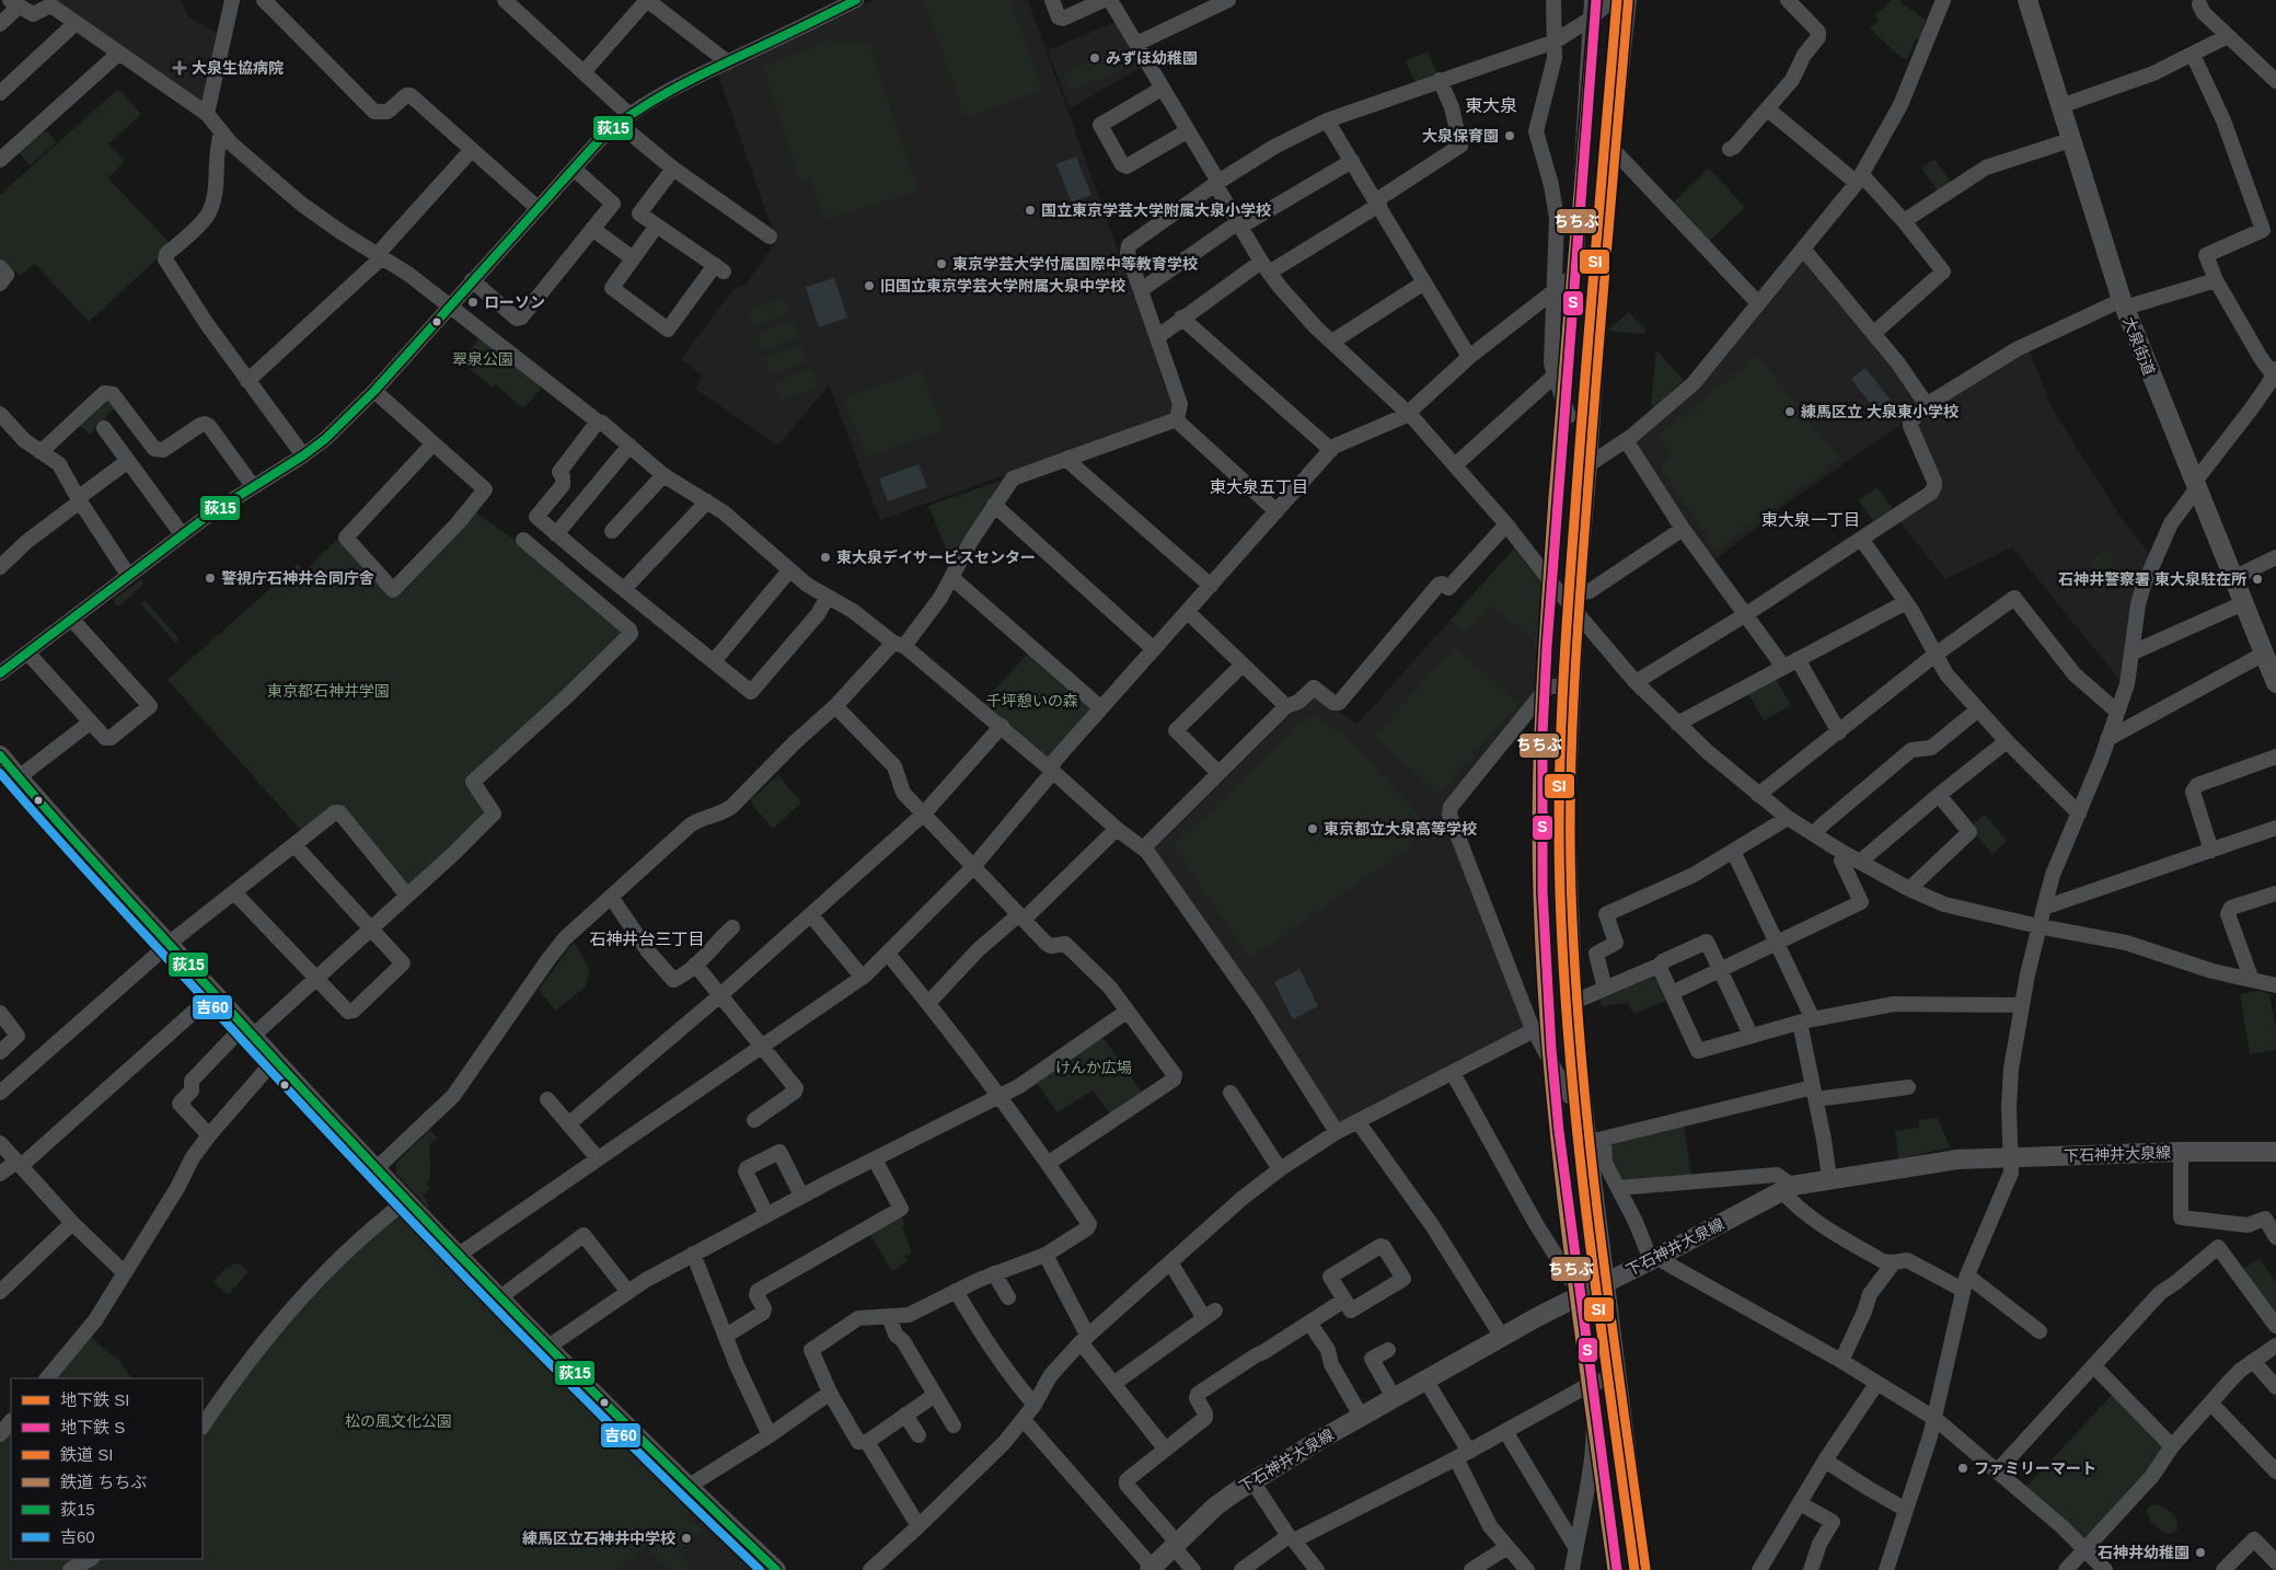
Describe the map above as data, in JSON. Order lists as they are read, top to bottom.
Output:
{
  "streets": {
    "main road": ["大泉街道", "下石神井大泉線"]
  },
  "districts": [
    "東大泉",
    "東大泉五丁目",
    "東大泉一丁目",
    "石神井台三丁目"
  ],
  "parks": [
    "翠泉公園",
    "東京都石神井学園",
    "千坪憩いの森",
    "けんか広場",
    "松の風文化公園"
  ],
  "places": {
    "other": [
      "みずほ幼稚園",
      "大泉保育園",
      "国立東京学芸大学附属大泉小学校",
      "東京学芸大学付属国際中等教育学校",
      "旧国立東京学芸大学附属大泉中学校",
      "ローソン",
      "練馬区立 大泉東小学校",
      "東大泉デイサービスセンター",
      "警視庁石神井合同庁舎",
      "石神井警察署 東大泉駐在所",
      "東京都立大泉高等学校",
      "ファミリーマート",
      "練馬区立石神井中学校",
      "石神井幼稚園"
    ],
    "health": ["大泉生協病院"]
  },
  "lines": [
    "metro line SI",
    "metro line S",
    "rail line ちちぶ",
    "transit line 荻15",
    "rail line SI",
    "transit line 吉60"
  ],
  "legend": [
    "地下鉄 SI",
    "地下鉄 S",
    "鉄道 SI",
    "鉄道 ちちぶ",
    "荻15",
    "吉60"
  ]
}
